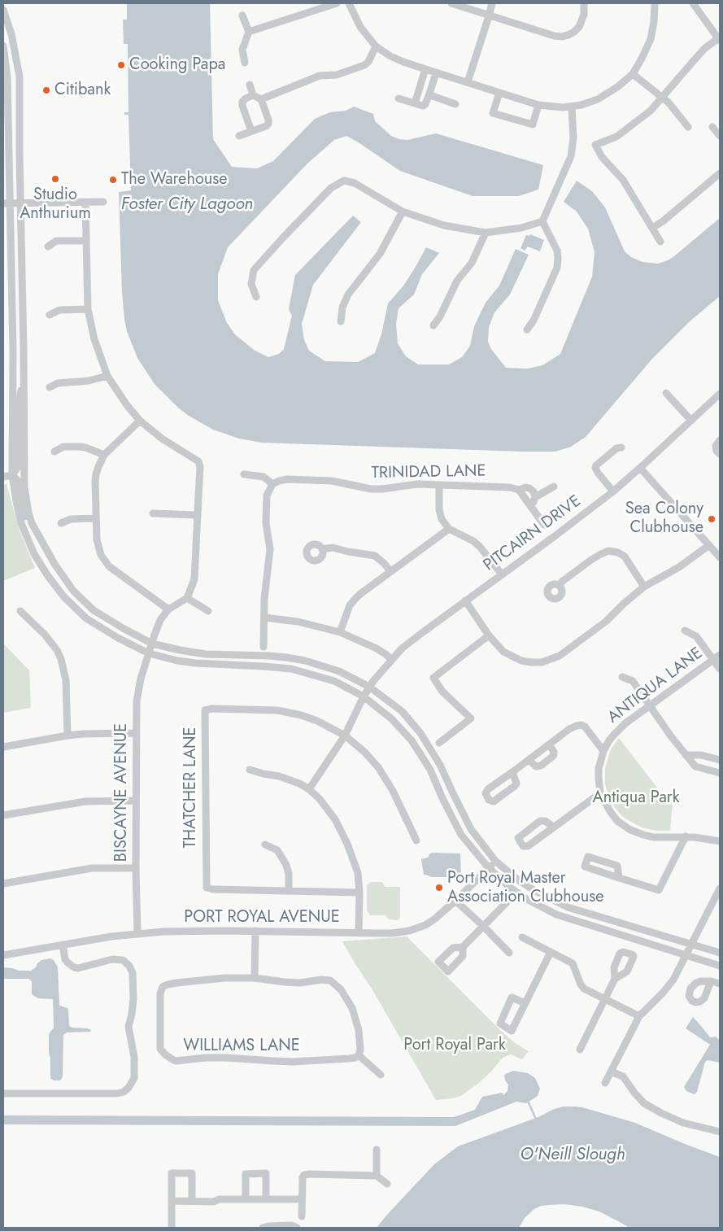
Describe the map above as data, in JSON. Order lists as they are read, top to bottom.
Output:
{
  "streets": {
    "street": [
      "TRINIDAD LANE",
      "PITCAIRN DRIVE",
      "ANTIQUA LANE",
      "THATCHER LANE",
      "BISCAYNE AVENUE",
      "PORT ROYAL AVENUE",
      "WILLIAMS LANE"
    ]
  },
  "crossings": [
    ["PITCAIRN DRIVE", "THATCHER LANE"],
    ["BISCAYNE AVENUE", "PORT ROYAL AVENUE"]
  ],
  "water": ["Foster City Lagoon", "O'Neill Slough"],
  "parks": ["Antiqua Park", "Port Royal Park"],
  "places": [
    "Cooking Papa",
    "Citibank",
    "Studio Anthurium",
    "The Warehouse",
    "Sea Colony Clubhouse",
    "Port Royal Master Association Clubhouse"
  ]
}
